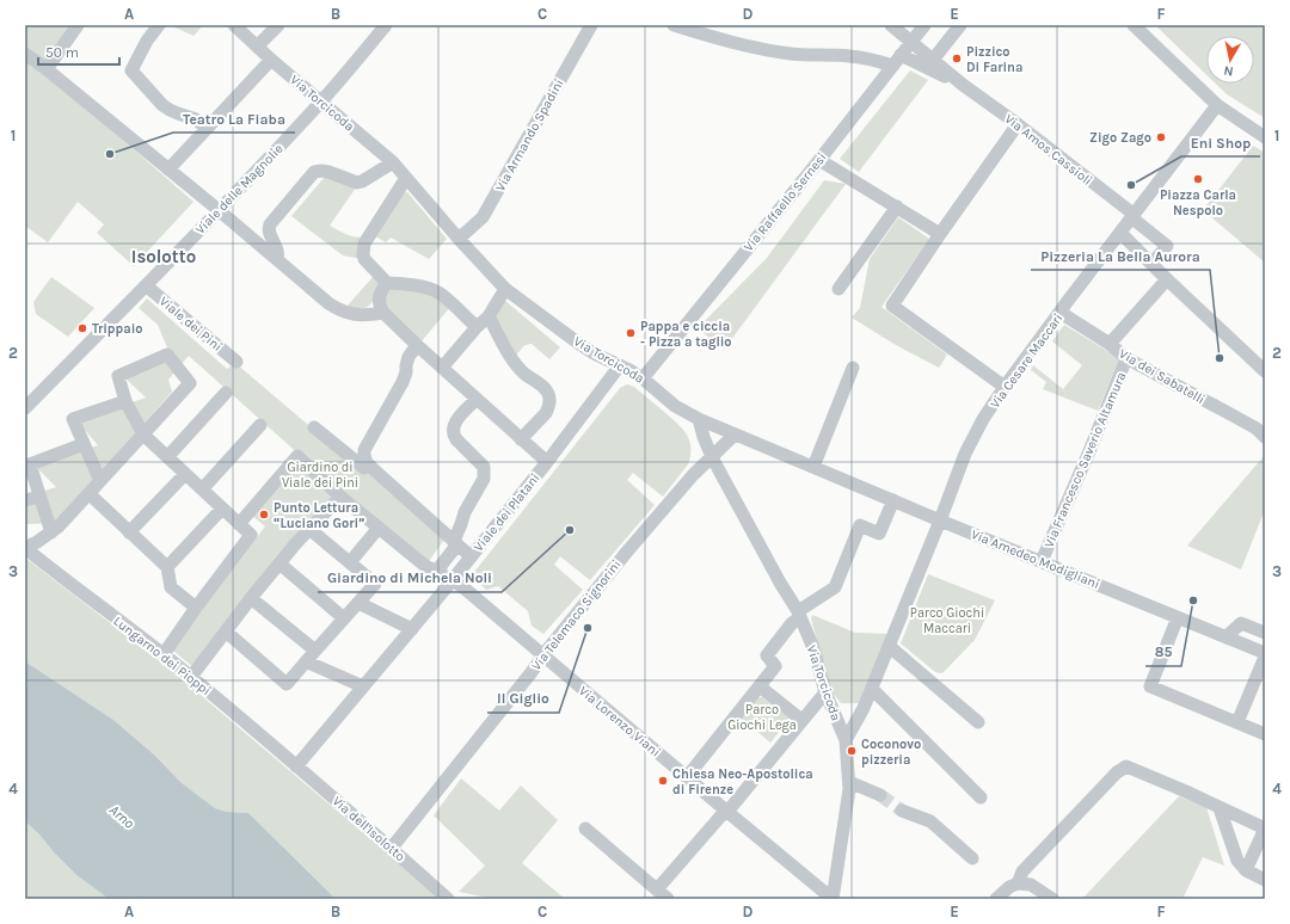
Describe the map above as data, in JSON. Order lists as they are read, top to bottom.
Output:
{
  "streets": {
    "street": [
      "Via Torcicoda",
      "Via Armando Spadini",
      "Via Amos Cassioli",
      "Viale delle Magnolie",
      "Via Raffaello Sernesi",
      "Viale dei Pini",
      "Via Cesare Maccari",
      "Via dei Sabatelli",
      "Via Francesco Saverio Altamura",
      "Viale dei Platani",
      "Via Amedeo Modigliani",
      "Via Telemaco Signorini",
      "Lungarno dei Pioppi",
      "Via Lorenzo Viani",
      "Via dell'Isolotto"
    ]
  },
  "crossings": [
    ["Via Torcicoda", "Via Armando Spadini"],
    ["Via Torcicoda", "Viale delle Magnolie"],
    ["Via Torcicoda", "Via Raffaello Sernesi"],
    ["Via Torcicoda", "Via Cesare Maccari"],
    ["Via Torcicoda", "Viale dei Platani"],
    ["Via Torcicoda", "Via Amedeo Modigliani"],
    ["Via Torcicoda", "Via Telemaco Signorini"],
    ["Via Torcicoda", "Via Lorenzo Viani"],
    ["Via Amos Cassioli", "Via Raffaello Sernesi"],
    ["Via Amos Cassioli", "Via Cesare Maccari"],
    ["Viale delle Magnolie", "Viale dei Pini"],
    ["Via Cesare Maccari", "Via dei Sabatelli"],
    ["Via Cesare Maccari", "Via Amedeo Modigliani"],
    ["Via dei Sabatelli", "Via Francesco Saverio Altamura"],
    ["Via Francesco Saverio Altamura", "Via Amedeo Modigliani"],
    ["Viale dei Platani", "Lungarno dei Pioppi"],
    ["Viale dei Platani", "Via Lorenzo Viani"],
    ["Viale dei Platani", "Via dell'Isolotto"],
    ["Via Amedeo Modigliani", "Via Telemaco Signorini"],
    ["Via Telemaco Signorini", "Via Lorenzo Viani"],
    ["Via Telemaco Signorini", "Via dell'Isolotto"],
    ["Lungarno dei Pioppi", "Via dell'Isolotto"]
  ],
  "districts": ["Isolotto"],
  "water": ["Arno"],
  "parks": ["Giardino di Viale dei Pini", "Parco Giochi Maccari", "Parco Giochi Lega"],
  "places": [
    "Pizzico Di Farina",
    "Zigo Zago",
    "Teatro La Fiaba",
    "Piazza Carla Nespolo",
    "Eni Shop",
    "Trippaio",
    "Pappa e ciccia - Pizza a taglio",
    "Pizzeria La Bella Aurora",
    "Punto Lettura “Luciano Gori”",
    "Giardino di Michela Noli",
    "85",
    "Il Giglio",
    "Coconovo pizzeria",
    "Chiesa Neo-Apostolica di Firenze"
  ],
  "scale_bar": "50 m",
  "north": "bottom",
  "grid": {
    "columns": [
      "A",
      "B",
      "C",
      "D",
      "E",
      "F"
    ],
    "rows": [
      "1",
      "2",
      "3",
      "4"
    ]
  }
}
